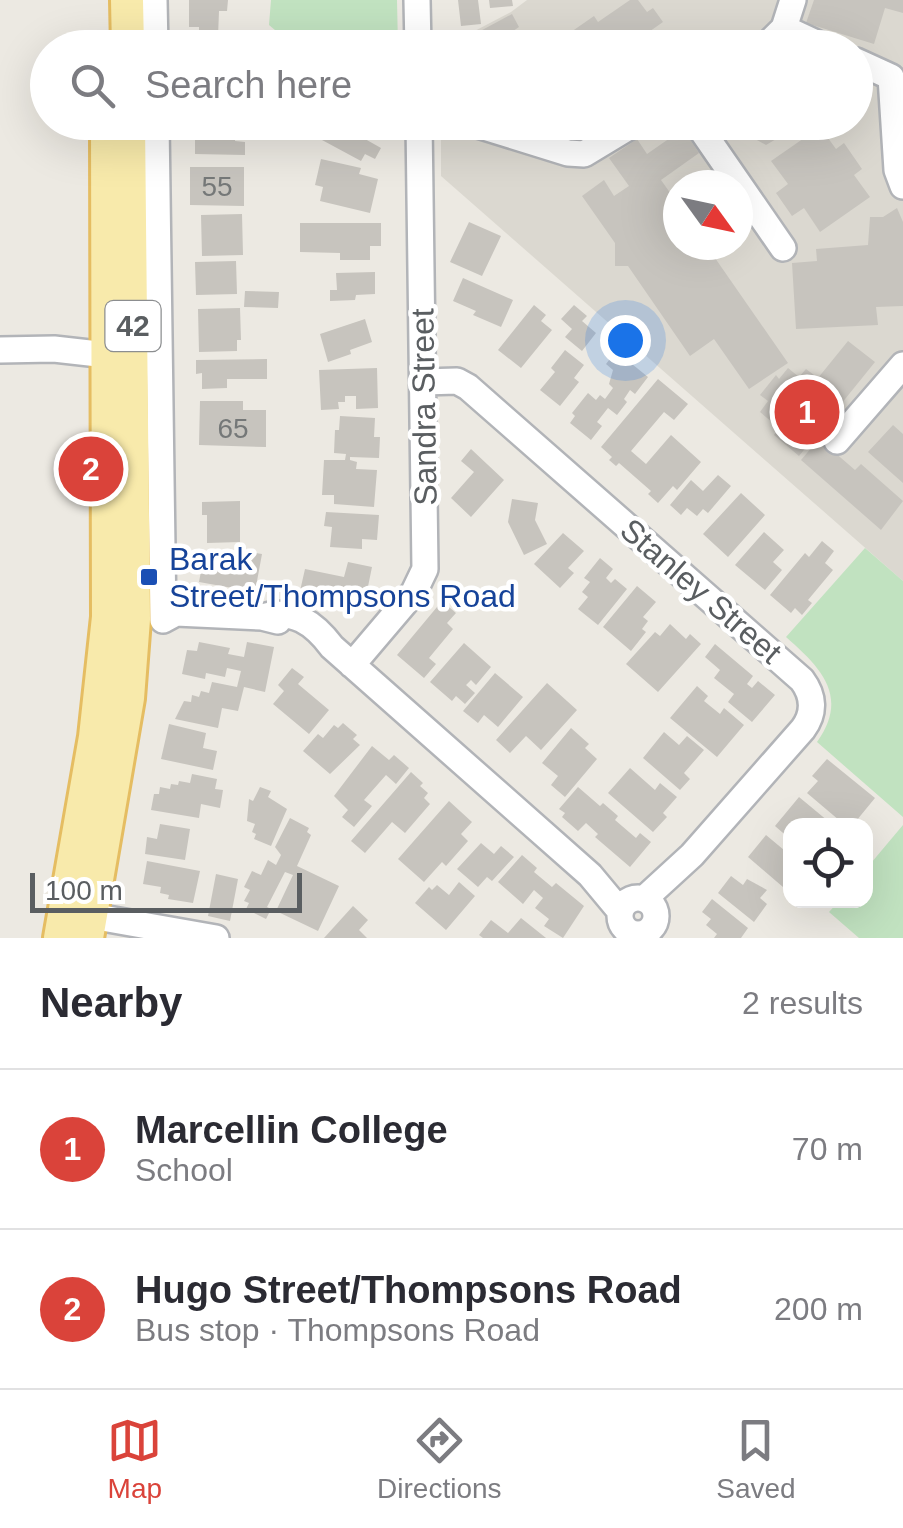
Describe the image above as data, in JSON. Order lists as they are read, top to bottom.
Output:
{
  "streets": {
    "main road": ["42"],
    "street": ["Sandra Street", "Stanley Street"]
  },
  "crossings": [
    ["Sandra Street", "Stanley Street"]
  ],
  "places": {
    "transit": ["Barak Street/Thompsons Road"]
  },
  "house_numbers": ["55", "65"],
  "scale_bar": "100 m",
  "north": "bottom right",
  "page": {
    "search": "Search here",
    "pins": ["1", "2"],
    "scale": "100 m",
    "heading": ["Nearby", "2 results"],
    "list": [
      {
        "mark": "1",
        "name": "Marcellin College",
        "note": "School",
        "value": "70 m"
      },
      {
        "mark": "2",
        "name": "Hugo Street/Thompsons Road",
        "note": "Bus stop · Thompsons Road",
        "value": "200 m"
      }
    ],
    "nav": ["Map", "Directions", "Saved"]
  }
}
